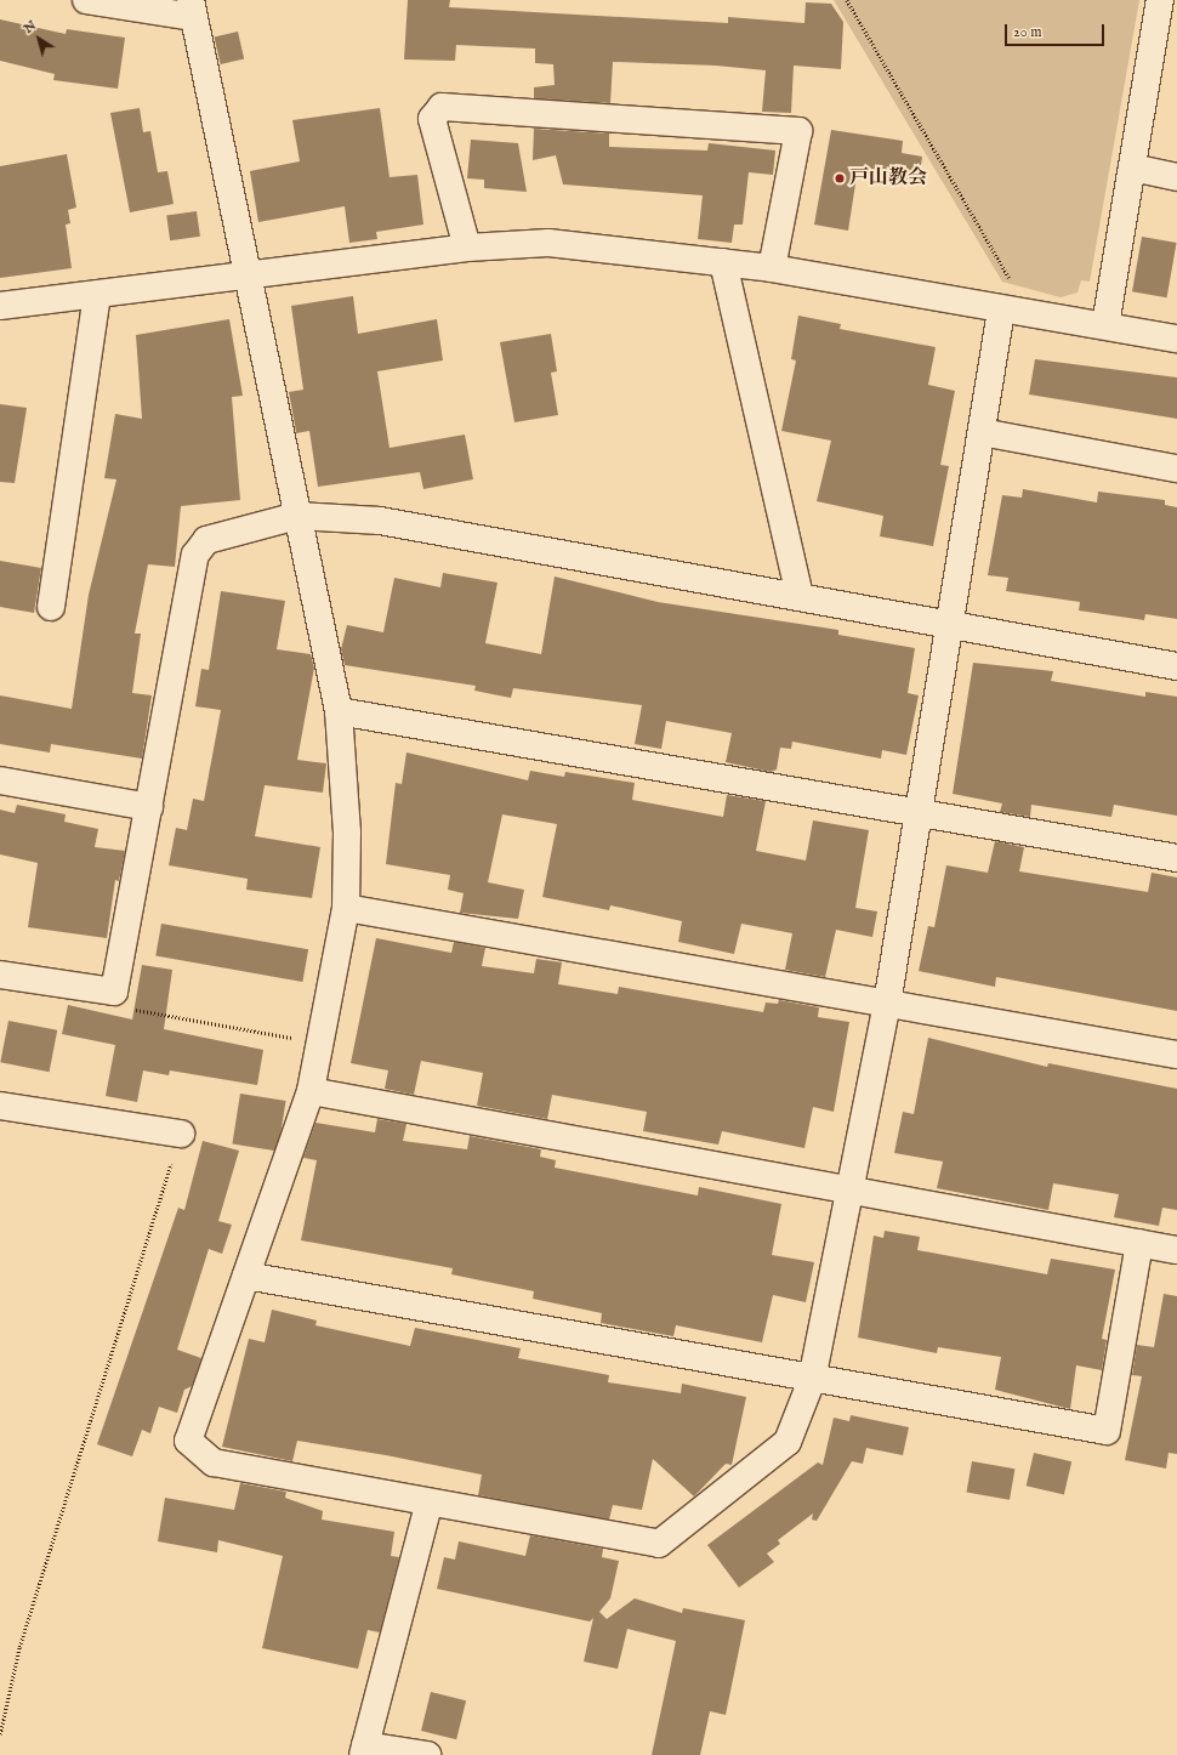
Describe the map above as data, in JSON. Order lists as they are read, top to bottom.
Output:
{
  "places": ["戸山教会"],
  "scale_bar": "20 m",
  "north": "top left"
}
